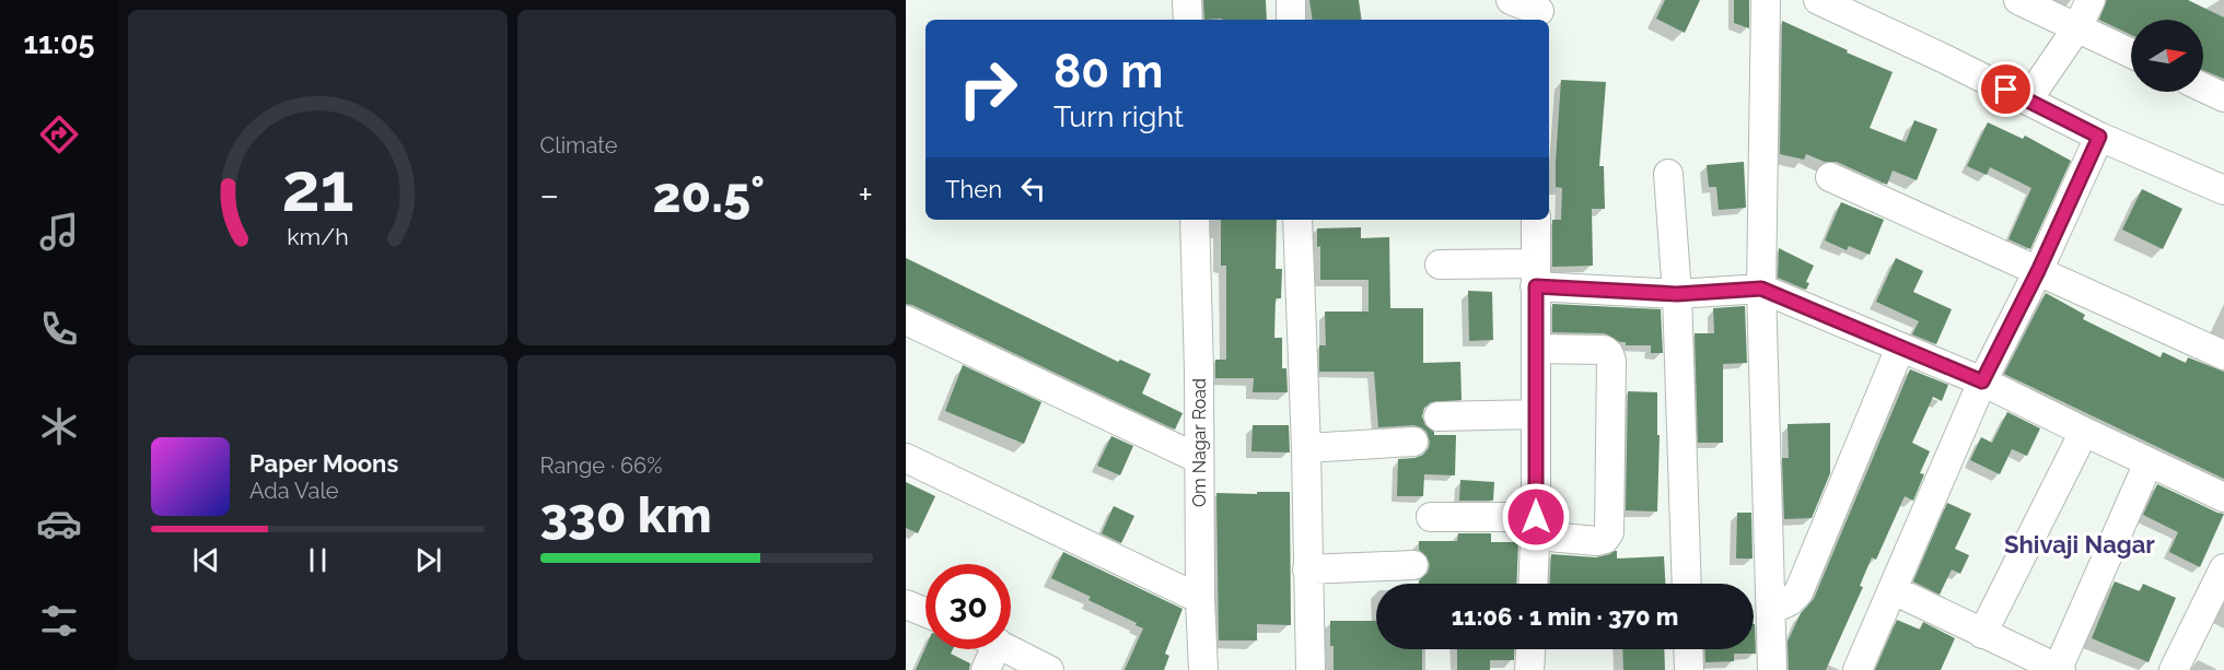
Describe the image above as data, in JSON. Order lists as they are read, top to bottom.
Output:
{
  "streets": {
    "street": ["Om Nagar Road"]
  },
  "districts": ["Shivaji Nagar"],
  "north": "right",
  "page": {
    "tabs": "11:05",
    "tile": [
      "Climate",
      ["Range · 66%", "330 km"]
    ],
    "turn": ["80 m", "Turn right"],
    "then": "Then",
    "heat": ["−", "20.5°", "+"],
    "song": ["Paper Moons", "Ada Vale"],
    "limit": "30",
    "trip": "11:06 · 1 min · 370 m",
    "gauge": ["21", "km/h"]
  }
}
